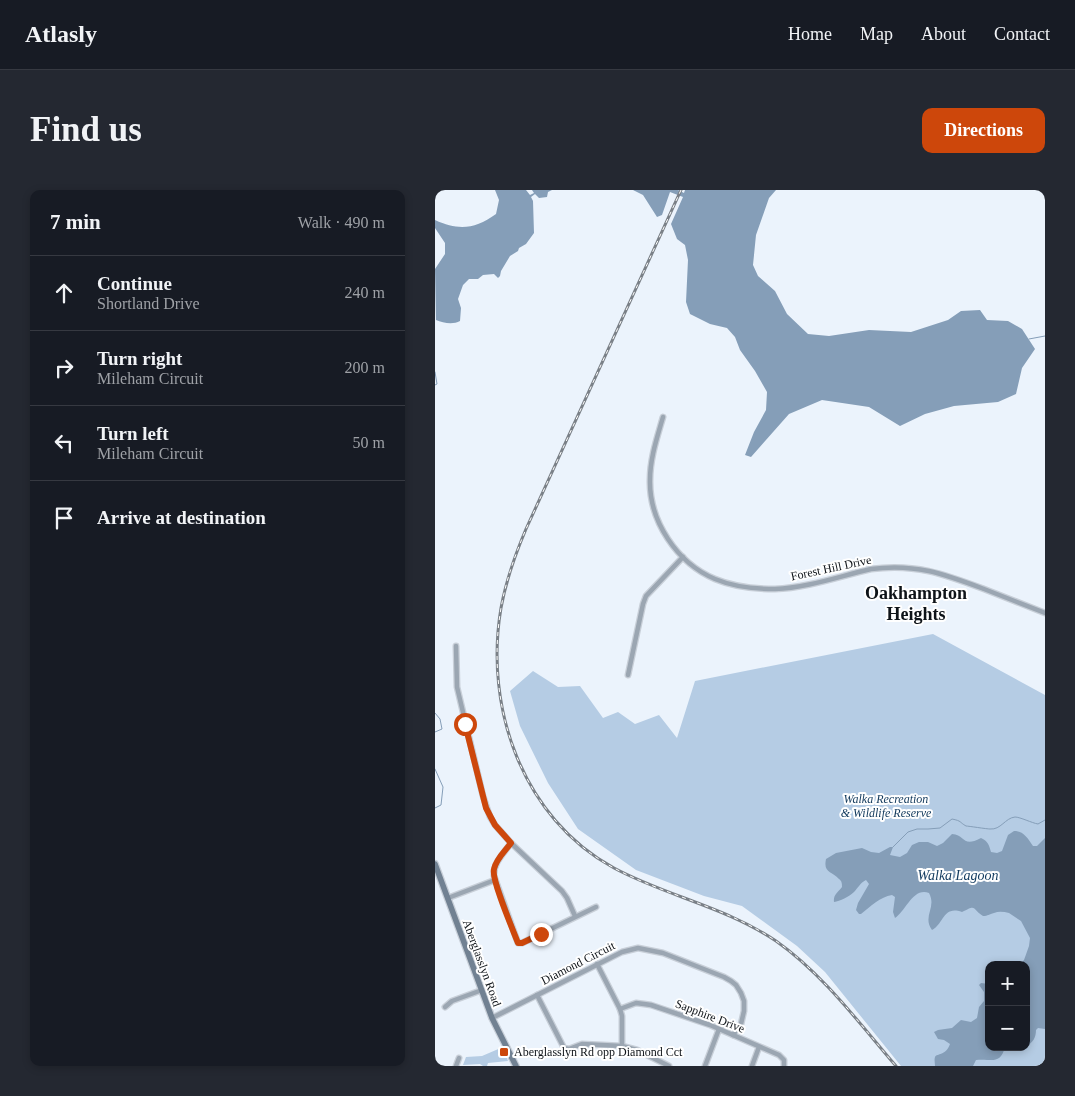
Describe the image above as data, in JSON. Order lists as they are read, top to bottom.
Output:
{
  "streets": {
    "main road": ["Aberglasslyn Road"],
    "street": ["Forest Hill Drive", "Diamond Circuit", "Sapphire Drive"]
  },
  "crossings": [
    ["Aberglasslyn Road", "Diamond Circuit"],
    ["Diamond Circuit", "Sapphire Drive"]
  ],
  "districts": ["Oakhampton Heights"],
  "water": ["Walka Lagoon"],
  "parks": ["Walka Recreation & Wildlife Reserve"],
  "places": {
    "transit": ["Aberglasslyn Rd opp Diamond Cct"]
  },
  "page": {
    "header": "Atlasly",
    "nav": [
      "Home",
      "Map",
      "About",
      "Contact"
    ],
    "buttons": "Directions",
    "title": "Find us",
    "heading": ["7 min", "Walk · 490 m"],
    "list": [
      ["Continue", "Shortland Drive", "240 m"],
      ["Turn right", "Mileham Circuit", "200 m"],
      ["Turn left", "Mileham Circuit", "50 m"],
      "Arrive at destination"
    ],
    "map_buttons": ["+", "−"]
  }
}
